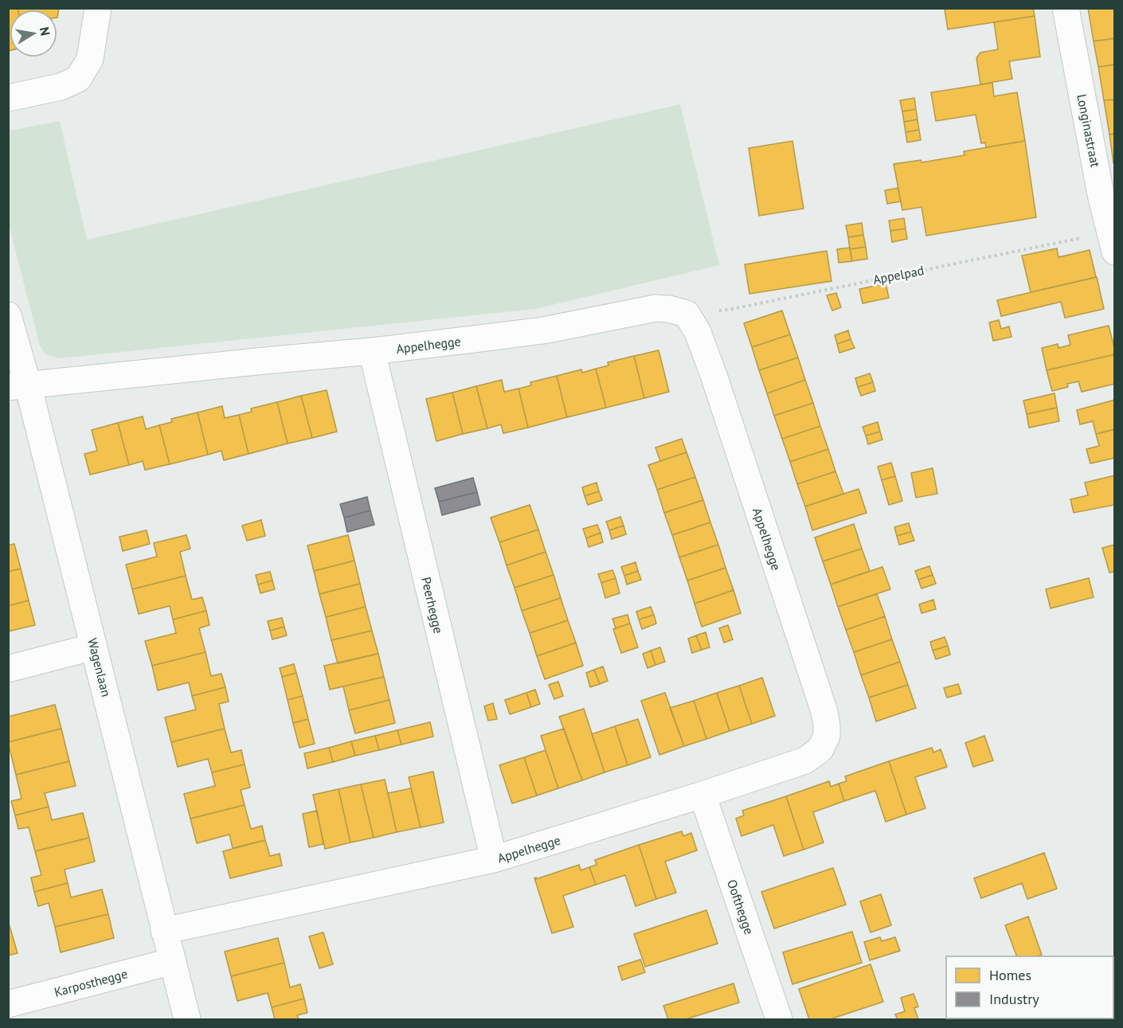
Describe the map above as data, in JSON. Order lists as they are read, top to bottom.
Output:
{
  "streets": {
    "street": [
      "Longinastraat",
      "Appelhegge",
      "Peerhegge",
      "Wagenlaan",
      "Oofthegge",
      "Karposthegge"
    ],
    "path": ["Appelpad"]
  },
  "crossings": [
    ["Longinastraat", "Appelpad"],
    ["Appelpad", "Appelhegge"],
    ["Appelhegge", "Peerhegge"],
    ["Appelhegge", "Wagenlaan"],
    ["Appelhegge", "Oofthegge"],
    ["Wagenlaan", "Karposthegge"]
  ],
  "legend": ["Homes", "Industry"],
  "north": "right"
}
